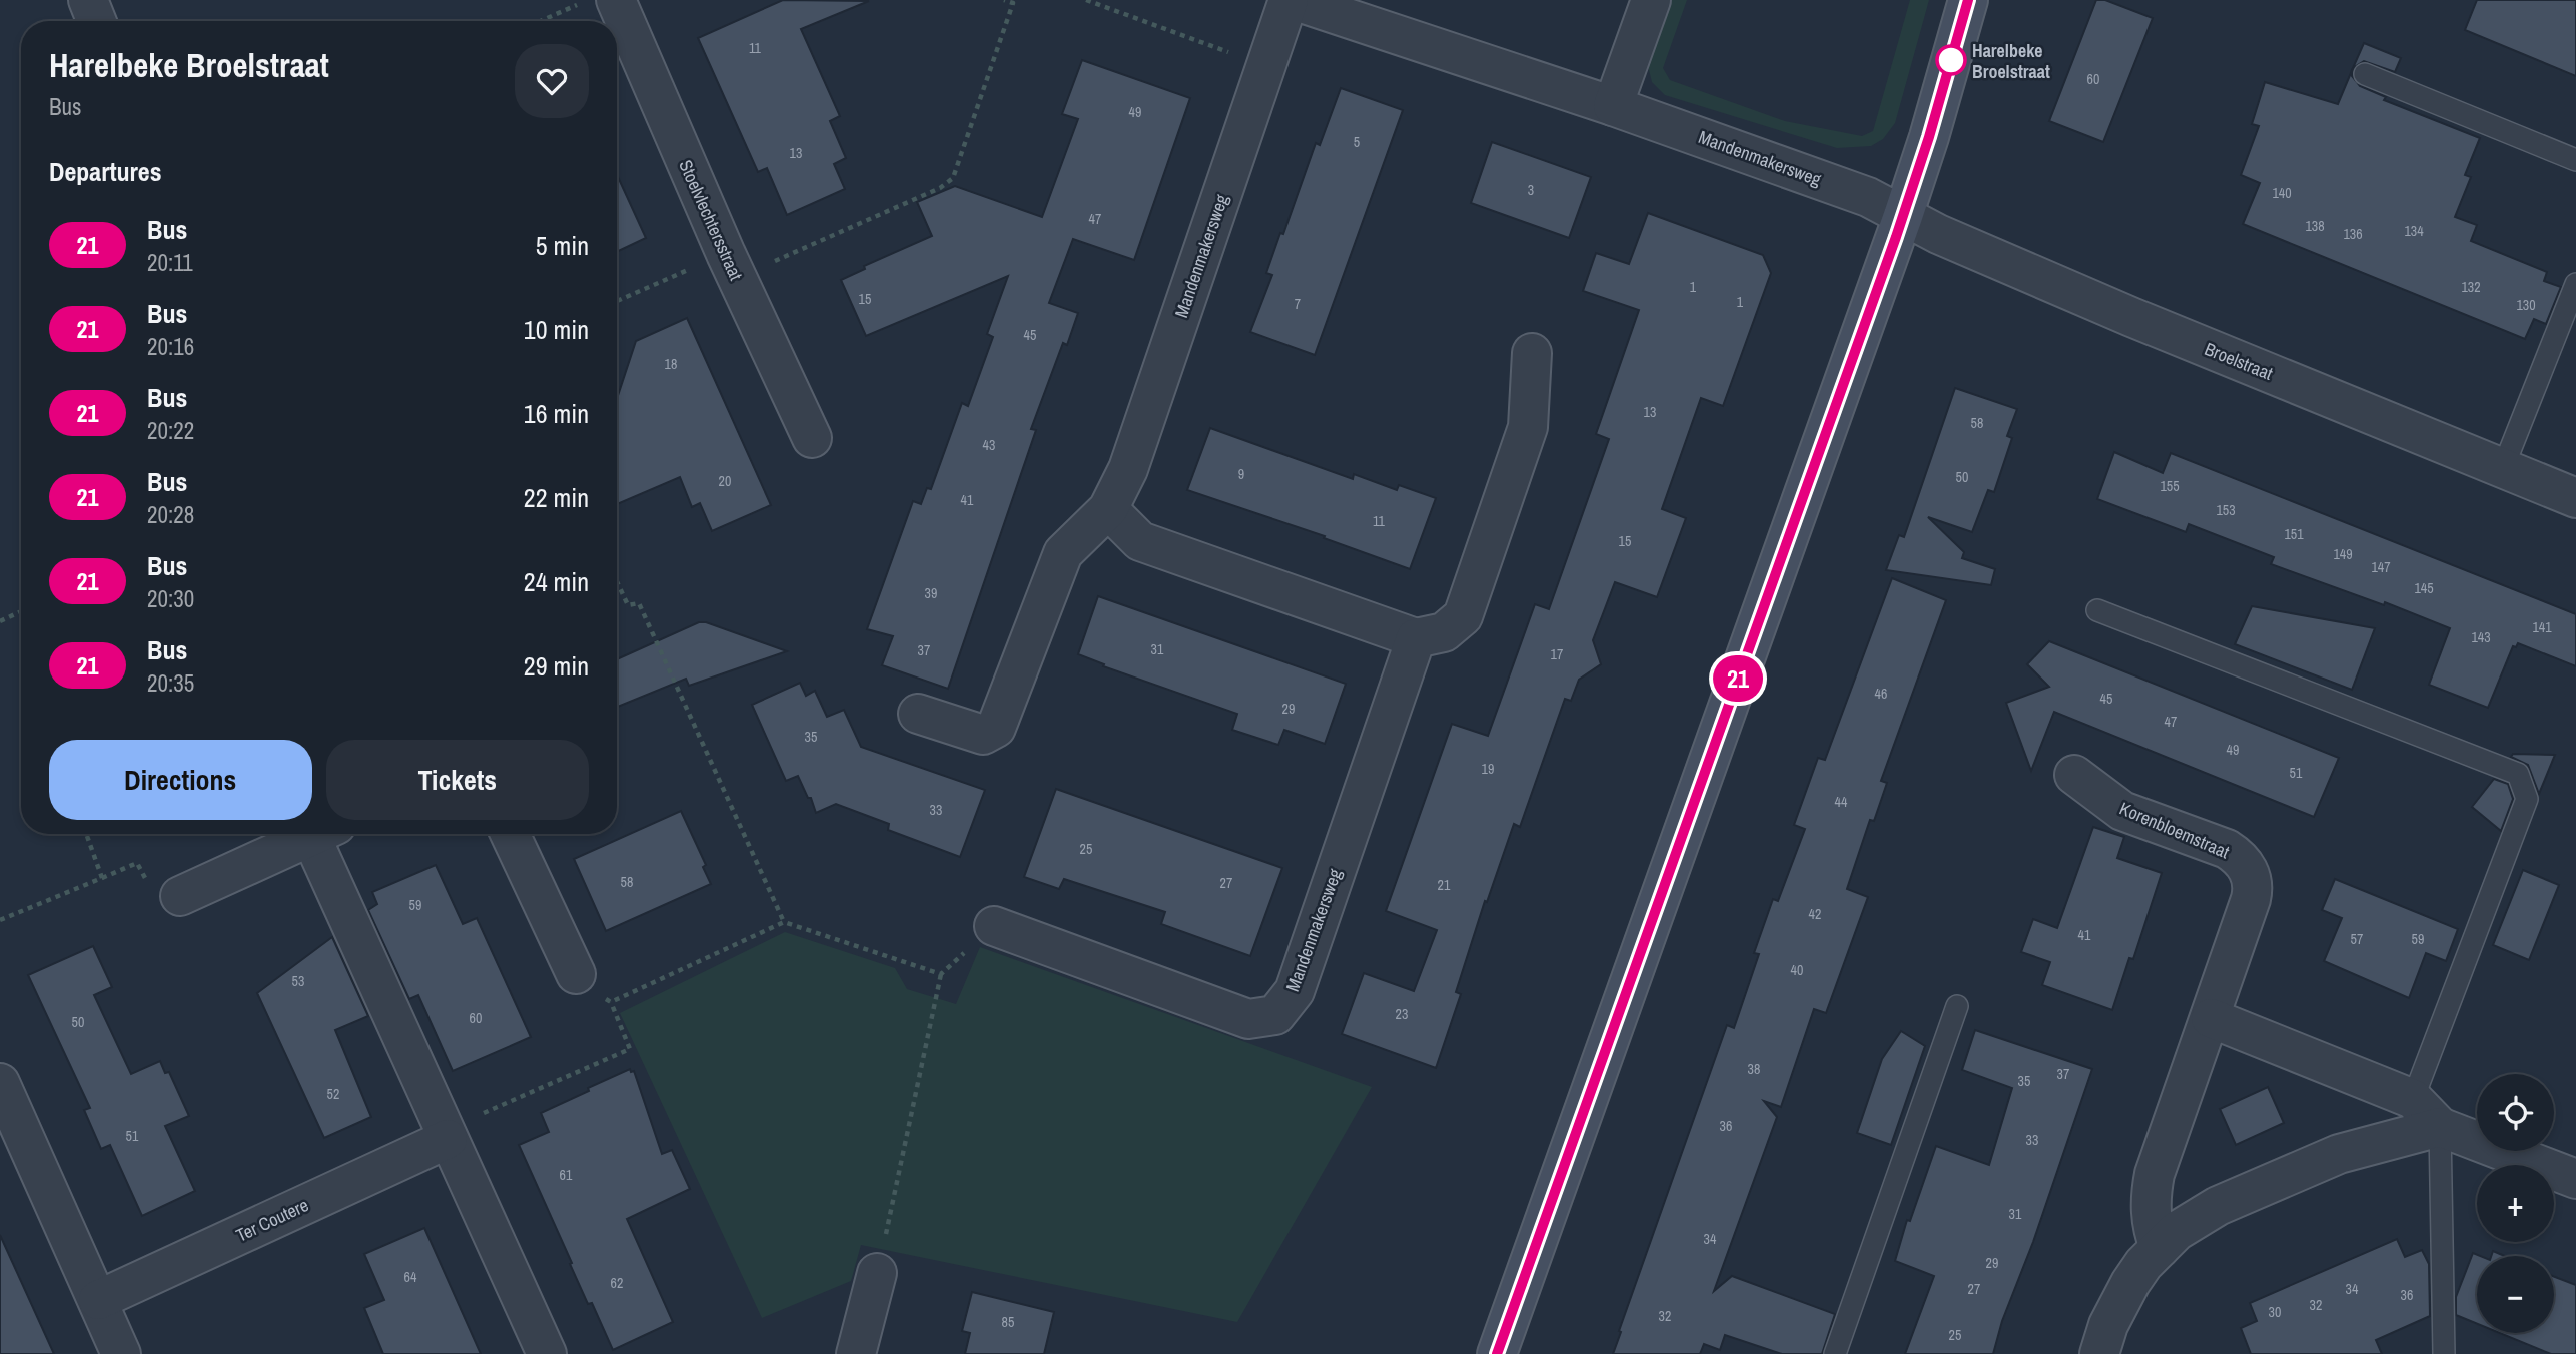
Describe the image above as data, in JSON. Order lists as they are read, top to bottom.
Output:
{
  "streets": {
    "street": [
      "Mandenmakersweg",
      "Stoelvlechtersstraat",
      "Broelstraat",
      "Korenbloemstraat",
      "Ter Coutere"
    ]
  },
  "crossings": [
    ["Mandenmakersweg", "Broelstraat"]
  ],
  "places": ["Harelbeke Broelstraat"],
  "lines": ["bus line 21"],
  "house_numbers": [
    "11",
    "60",
    "49",
    "5",
    "13",
    "3",
    "140",
    "47",
    "138",
    "134",
    "136",
    "1",
    "132",
    "15",
    "1",
    "7",
    "130",
    "45",
    "18",
    "13",
    "58",
    "43",
    "9",
    "50",
    "20",
    "155",
    "41",
    "153",
    "11",
    "151",
    "15",
    "149",
    "147",
    "145",
    "39",
    "141",
    "143",
    "31",
    "37",
    "17",
    "46",
    "45",
    "29",
    "47",
    "35",
    "49",
    "19",
    "51",
    "44",
    "33",
    "25",
    "58",
    "27",
    "21",
    "59",
    "42",
    "41",
    "57",
    "59",
    "40",
    "53",
    "23",
    "60",
    "50",
    "38",
    "37",
    "35",
    "52",
    "36",
    "51",
    "33",
    "61",
    "31",
    "34",
    "29",
    "64",
    "62",
    "27",
    "34",
    "36",
    "32",
    "30",
    "32",
    "85",
    "25"
  ],
  "page": {
    "on_map": "21",
    "heading": [
      ["Harelbeke Broelstraat", "Bus"],
      "Departures"
    ],
    "list": [
      {
        "mark": "21",
        "name": "Bus",
        "note": "20:11",
        "value": "5 min"
      },
      {
        "mark": "21",
        "name": "Bus",
        "note": "20:16",
        "value": "10 min"
      },
      {
        "mark": "21",
        "name": "Bus",
        "note": "20:22",
        "value": "16 min"
      },
      {
        "mark": "21",
        "name": "Bus",
        "note": "20:28",
        "value": "22 min"
      },
      {
        "mark": "21",
        "name": "Bus",
        "note": "20:30",
        "value": "24 min"
      },
      {
        "mark": "21",
        "name": "Bus",
        "note": "20:35",
        "value": "29 min"
      }
    ],
    "buttons": ["Directions", "Tickets"],
    "map_buttons": ["+", "−"]
  }
}
